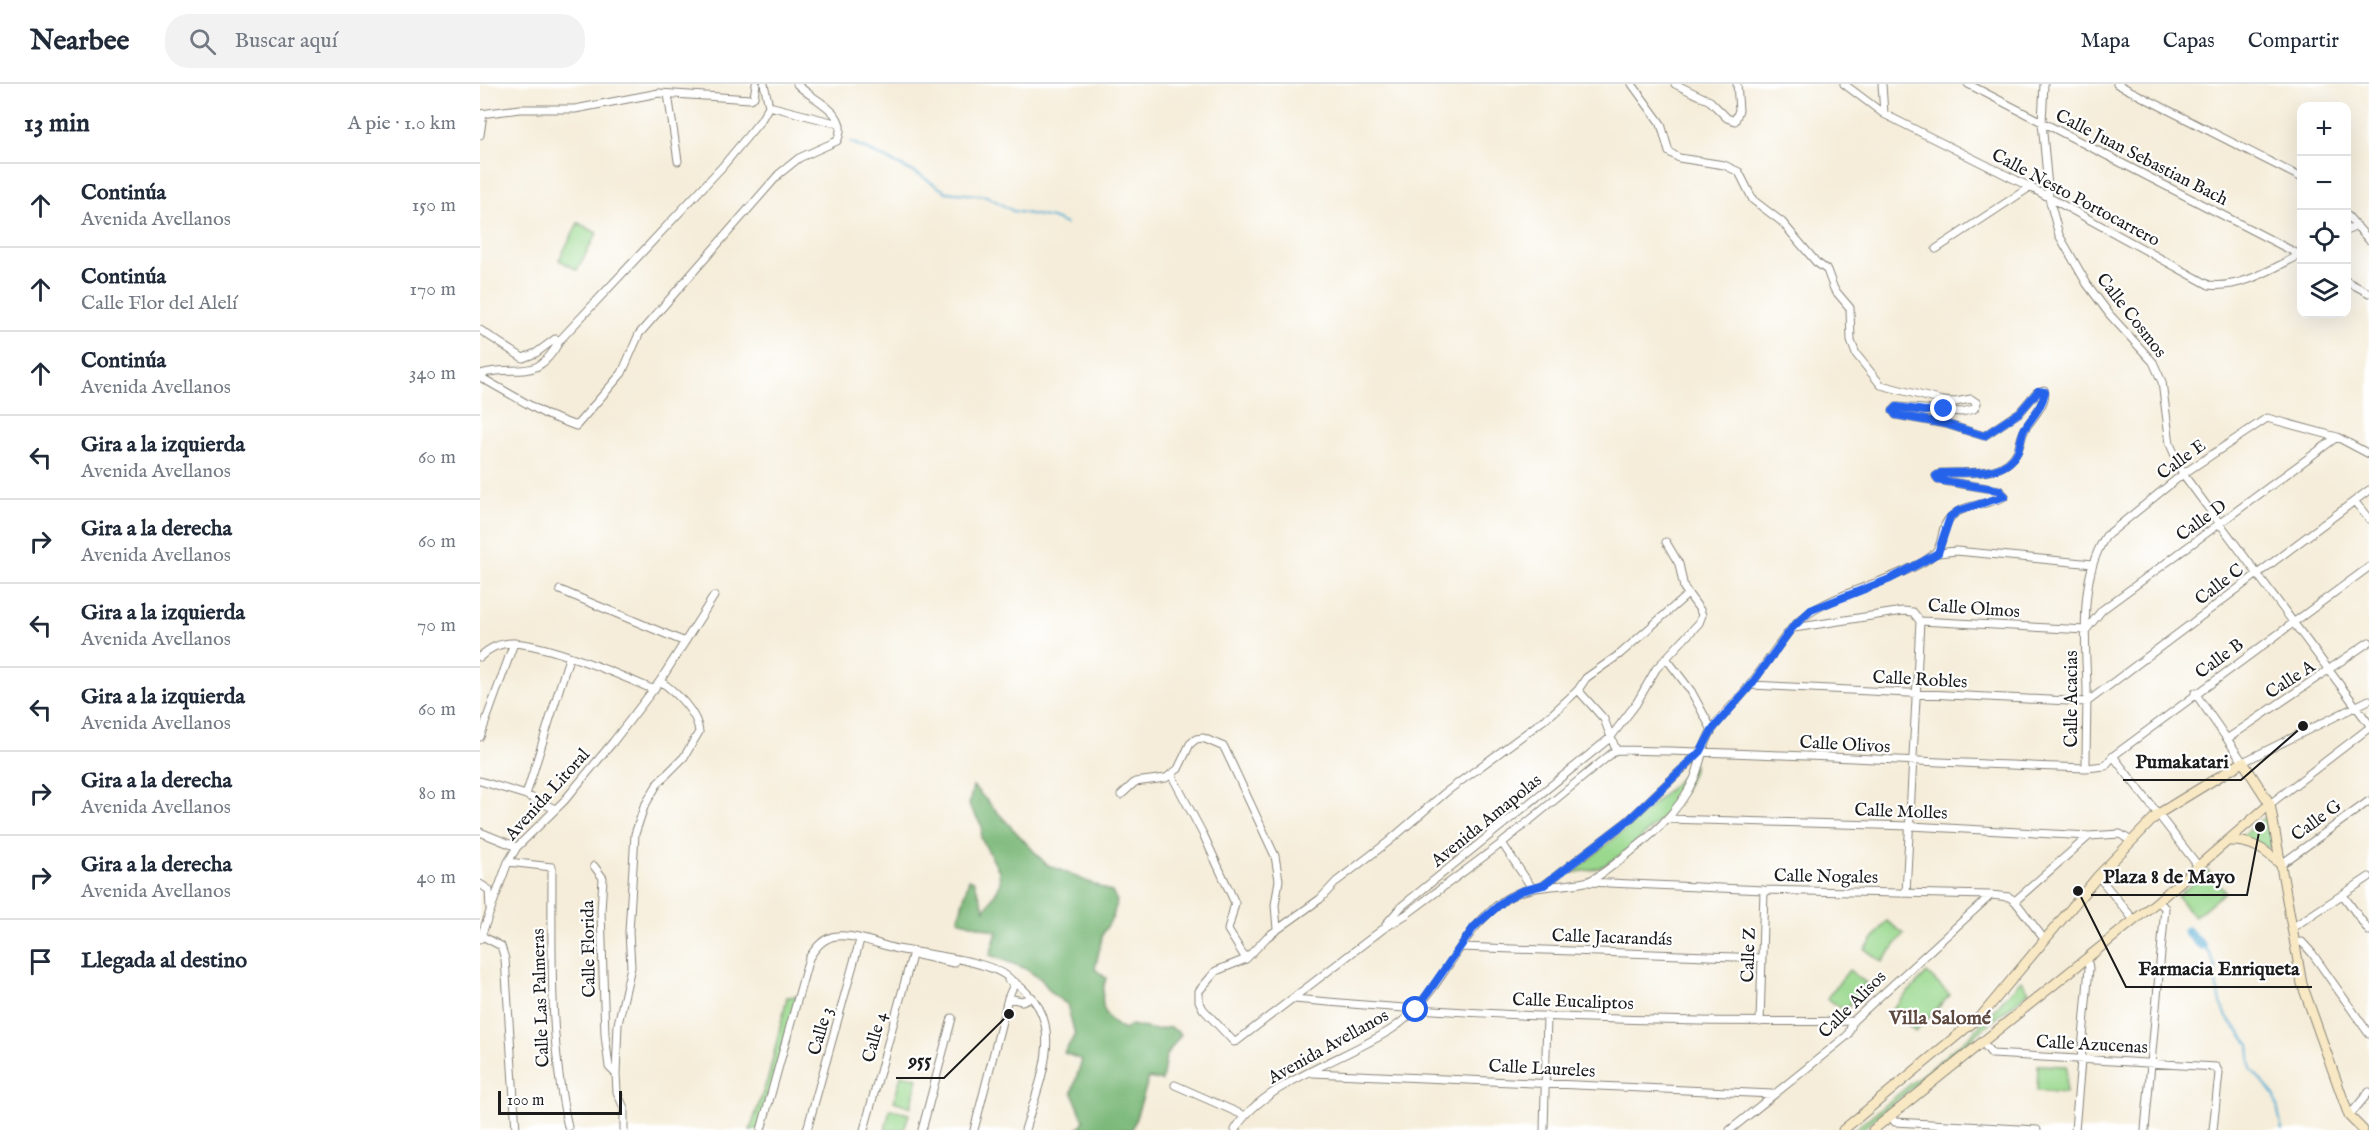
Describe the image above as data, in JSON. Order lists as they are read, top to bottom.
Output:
{
  "streets": {
    "street": [
      "Calle Juan Sebastian Bach",
      "Calle Nesto Portocarrero",
      "Calle Cosmos",
      "Calle E",
      "Calle D",
      "Calle C",
      "Calle Olmos",
      "Calle B",
      "Calle Robles",
      "Calle A",
      "Calle Acacias",
      "Calle Olivos",
      "Avenida Litoral",
      "Calle Molles",
      "Avenida Amapolas",
      "Calle G",
      "Calle Nogales",
      "Calle Jacarandás",
      "Calle Florida",
      "Calle Z",
      "Calle Las Palmeras",
      "Calle Eucaliptos",
      "Calle Alisos",
      "Calle 3",
      "Calle 4",
      "Calle Azucenas",
      "Avenida Avellanos",
      "Calle Laureles"
    ]
  },
  "crossings": [
    ["Calle Juan Sebastian Bach", "Calle Cosmos"],
    ["Calle Nesto Portocarrero", "Calle Cosmos"],
    ["Calle Cosmos", "Calle E"],
    ["Calle Cosmos", "Calle D"],
    ["Calle Cosmos", "Calle C"],
    ["Calle Cosmos", "Calle B"],
    ["Calle Cosmos", "Calle A"],
    ["Calle E", "Calle D"],
    ["Calle E", "Calle Olmos"],
    ["Calle E", "Calle Acacias"],
    ["Calle D", "Calle Olmos"],
    ["Calle D", "Calle Acacias"],
    ["Calle C", "Calle Robles"],
    ["Calle C", "Calle Acacias"],
    ["Calle Olmos", "Calle Acacias"],
    ["Calle B", "Calle Acacias"],
    ["Calle B", "Calle Olivos"],
    ["Calle Robles", "Calle Acacias"],
    ["Calle Acacias", "Calle Olivos"],
    ["Calle Olivos", "Avenida Amapolas"],
    ["Avenida Litoral", "Calle Las Palmeras"],
    ["Avenida Amapolas", "Calle Eucaliptos"],
    ["Calle Nogales", "Calle Z"],
    ["Calle Nogales", "Calle Alisos"],
    ["Calle Nogales", "Avenida Avellanos"],
    ["Calle Jacarandás", "Calle Z"],
    ["Calle Jacarandás", "Avenida Avellanos"],
    ["Calle Z", "Calle Eucaliptos"],
    ["Calle Eucaliptos", "Calle Alisos"],
    ["Calle Eucaliptos", "Avenida Avellanos"],
    ["Calle Alisos", "Calle Laureles"],
    ["Avenida Avellanos", "Calle Laureles"]
  ],
  "districts": ["Villa Salomé"],
  "places": [
    "Pumakatari",
    "Plaza 8 de Mayo",
    "Farmacia Enriqueta",
    "955"
  ],
  "scale_bar": "100 m",
  "page": {
    "header": "Nearbee",
    "search": "Buscar aquí",
    "nav": ["Mapa", "Capas", "Compartir"],
    "heading": ["13 min", "A pie · 1.0 km"],
    "map_buttons": ["+", "−"],
    "list": [
      ["Continúa", "Avenida Avellanos", "150 m"],
      ["Continúa", "Calle Flor del Alelí", "170 m"],
      ["Continúa", "Avenida Avellanos", "340 m"],
      ["Gira a la izquierda", "Avenida Avellanos", "60 m"],
      ["Gira a la derecha", "Avenida Avellanos", "60 m"],
      ["Gira a la izquierda", "Avenida Avellanos", "70 m"],
      ["Gira a la izquierda", "Avenida Avellanos", "60 m"],
      ["Gira a la derecha", "Avenida Avellanos", "80 m"],
      ["Gira a la derecha", "Avenida Avellanos", "40 m"],
      "Llegada al destino"
    ],
    "scale": "100 m"
  }
}
